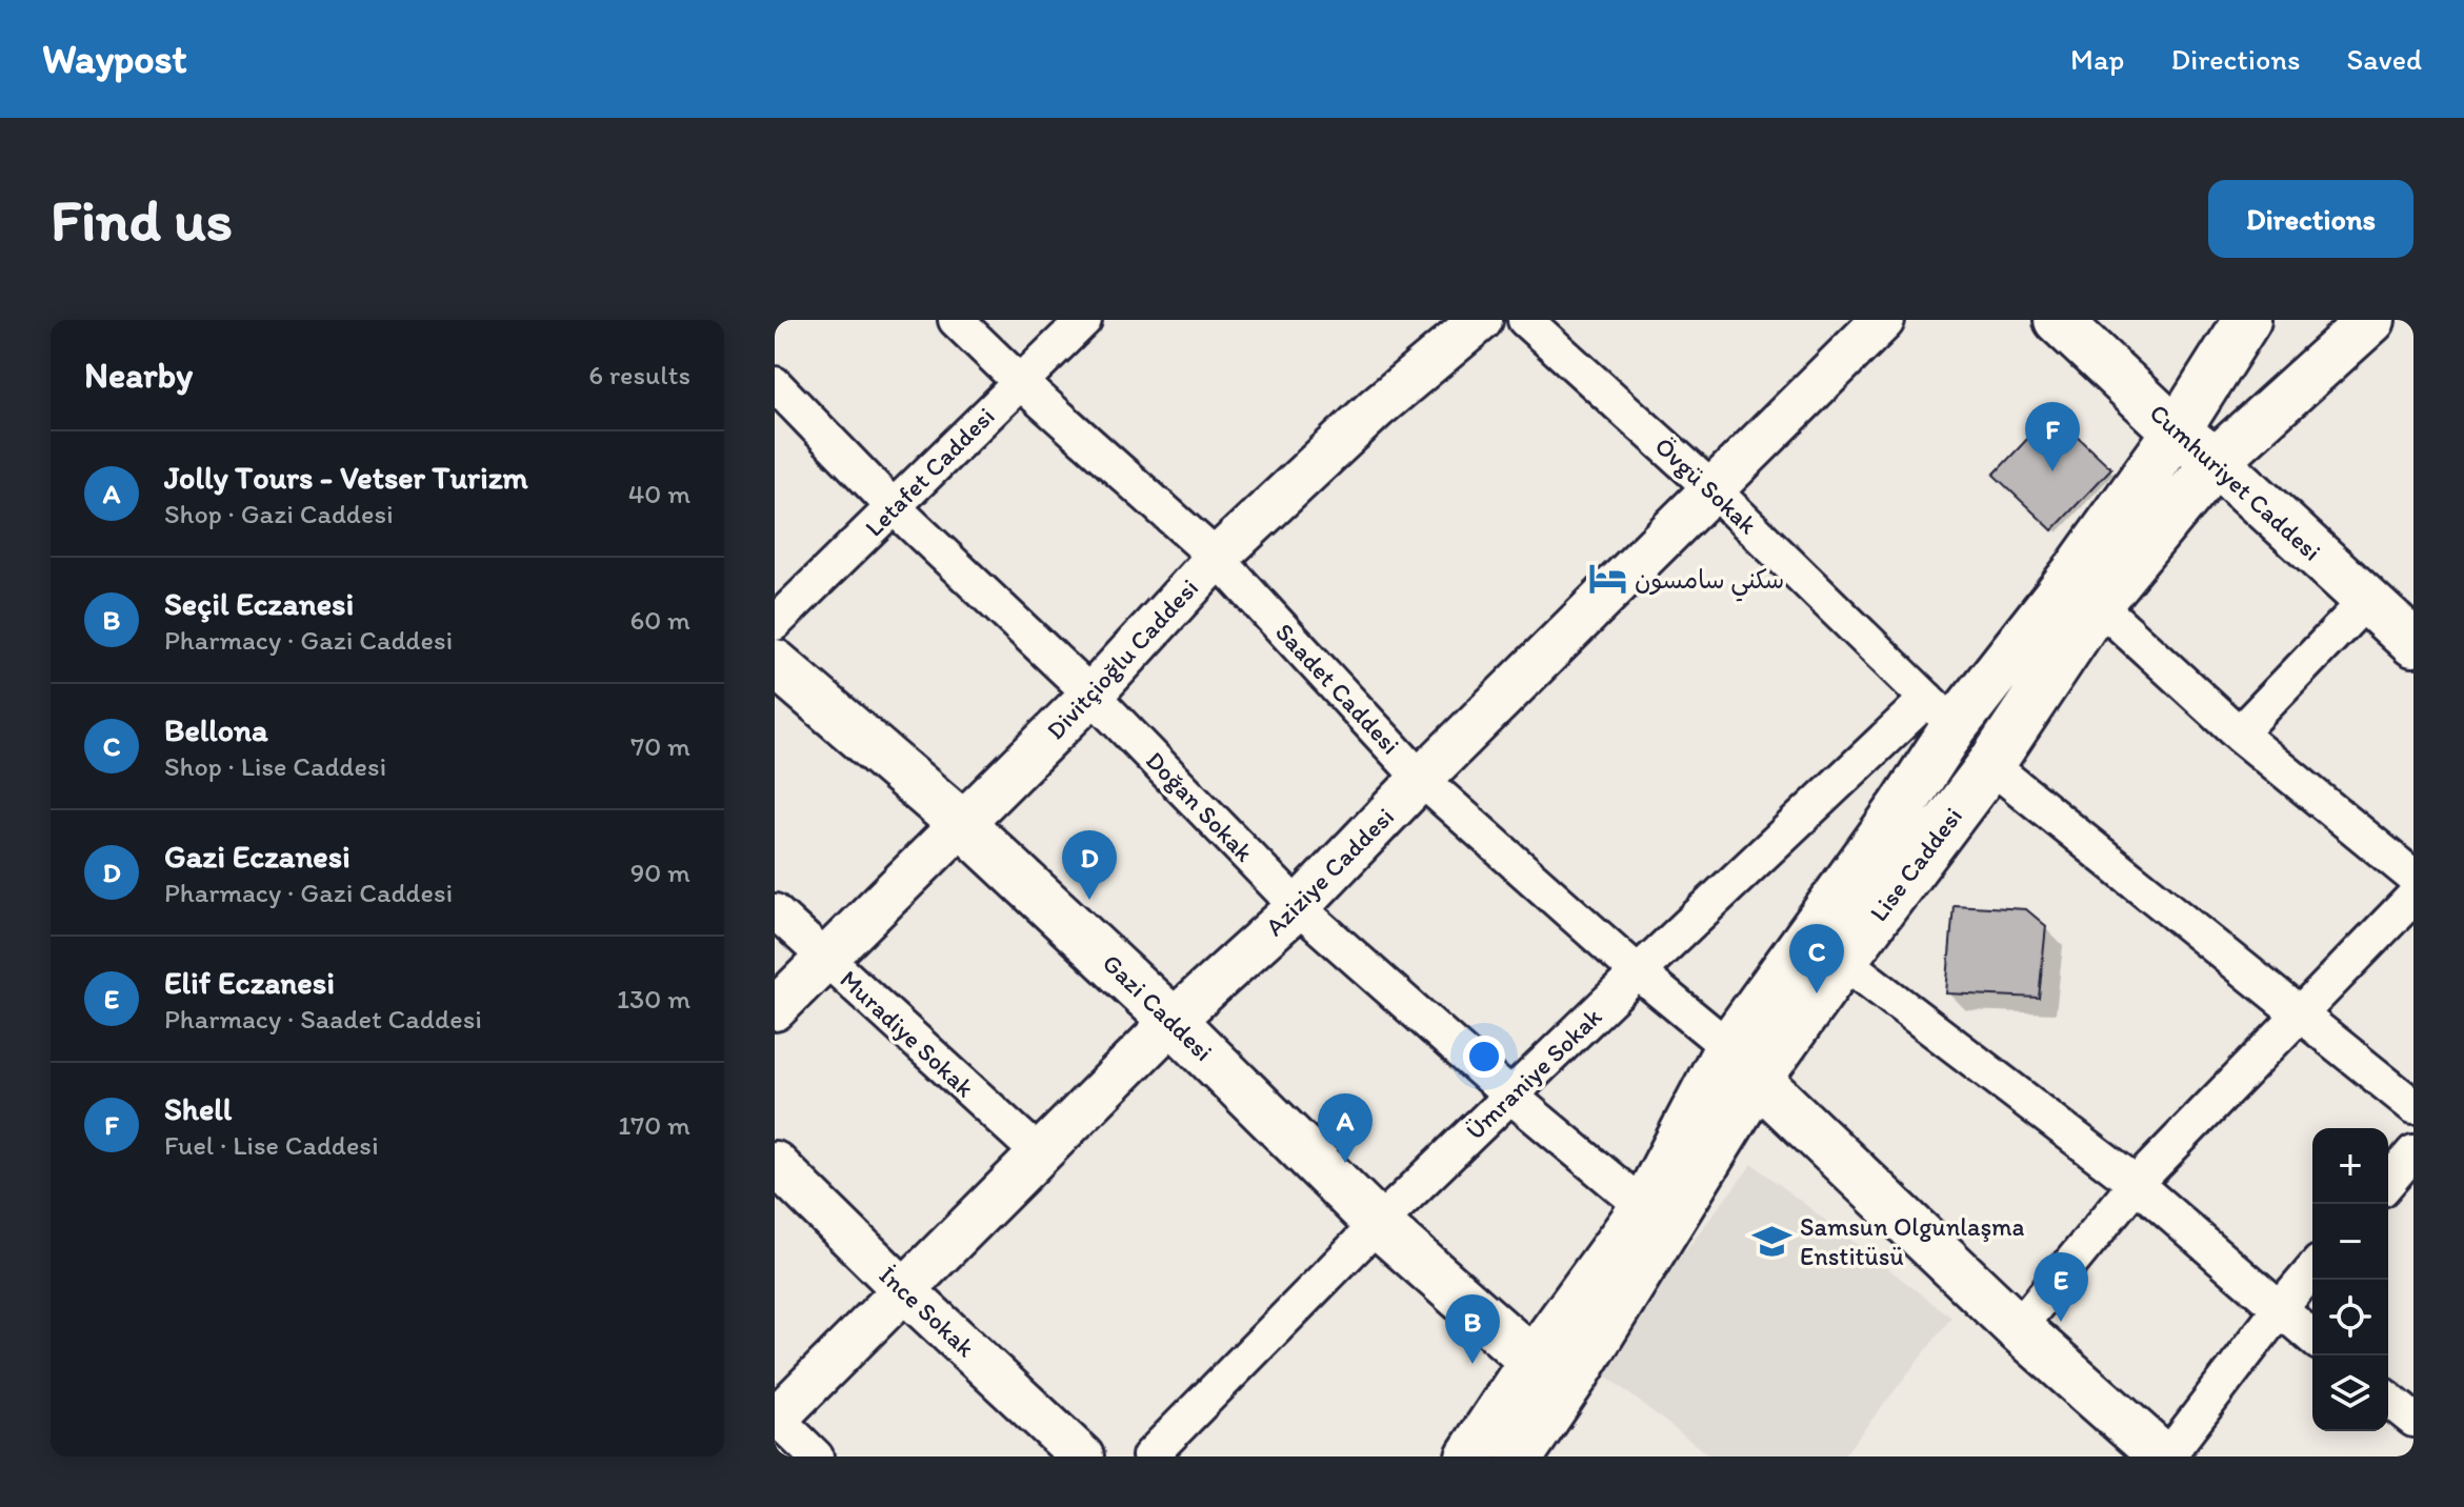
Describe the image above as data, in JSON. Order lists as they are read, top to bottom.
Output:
{
  "streets": {
    "main road": [
      "Cumhuriyet Caddesi",
      "Saadet Caddesi",
      "Lise Caddesi",
      "Gazi Caddesi"
    ],
    "street": [
      "Letafet Caddesi",
      "Övgü Sokak",
      "Divitçioğlu Caddesi",
      "Doğan Sokak",
      "Aziziye Caddesi",
      "Muradiye Sokak",
      "Ümraniye Sokak",
      "İnce Sokak"
    ]
  },
  "crossings": [
    ["Letafet Caddesi", "Saadet Caddesi"],
    ["Letafet Caddesi", "Doğan Sokak"],
    ["Cumhuriyet Caddesi", "Lise Caddesi"],
    ["Övgü Sokak", "Lise Caddesi"],
    ["Övgü Sokak", "Aziziye Caddesi"],
    ["Övgü Sokak", "Ümraniye Sokak"],
    ["Divitçioğlu Caddesi", "Saadet Caddesi"],
    ["Divitçioğlu Caddesi", "Doğan Sokak"],
    ["Divitçioğlu Caddesi", "Gazi Caddesi"],
    ["Divitçioğlu Caddesi", "Muradiye Sokak"],
    ["Saadet Caddesi", "Lise Caddesi"],
    ["Saadet Caddesi", "Aziziye Caddesi"],
    ["Saadet Caddesi", "Ümraniye Sokak"],
    ["Doğan Sokak", "Lise Caddesi"],
    ["Doğan Sokak", "Aziziye Caddesi"],
    ["Doğan Sokak", "Ümraniye Sokak"],
    ["Lise Caddesi", "Gazi Caddesi"],
    ["Lise Caddesi", "Ümraniye Sokak"],
    ["Aziziye Caddesi", "Gazi Caddesi"],
    ["Aziziye Caddesi", "Muradiye Sokak"],
    ["Aziziye Caddesi", "İnce Sokak"],
    ["Gazi Caddesi", "Ümraniye Sokak"]
  ],
  "places": {
    "hotel": ["سكني سامسون"],
    "school or university": ["Samsun Olgunlaşma Enstitüsü"]
  },
  "page": {
    "header": "Waypost",
    "nav": ["Map", "Directions", "Saved"],
    "buttons": "Directions",
    "title": "Find us",
    "heading": ["Nearby", "6 results"],
    "pins": [
      "F",
      "D",
      "C",
      "A",
      "E",
      "B"
    ],
    "list": [
      {
        "mark": "A",
        "name": "Jolly Tours - Vetser Turizm",
        "note": "Shop · Gazi Caddesi",
        "value": "40 m"
      },
      {
        "mark": "B",
        "name": "Seçil Eczanesi",
        "note": "Pharmacy · Gazi Caddesi",
        "value": "60 m"
      },
      {
        "mark": "C",
        "name": "Bellona",
        "note": "Shop · Lise Caddesi",
        "value": "70 m"
      },
      {
        "mark": "D",
        "name": "Gazi Eczanesi",
        "note": "Pharmacy · Gazi Caddesi",
        "value": "90 m"
      },
      {
        "mark": "E",
        "name": "Elif Eczanesi",
        "note": "Pharmacy · Saadet Caddesi",
        "value": "130 m"
      },
      {
        "mark": "F",
        "name": "Shell",
        "note": "Fuel · Lise Caddesi",
        "value": "170 m"
      }
    ],
    "map_buttons": ["+", "−"]
  }
}
